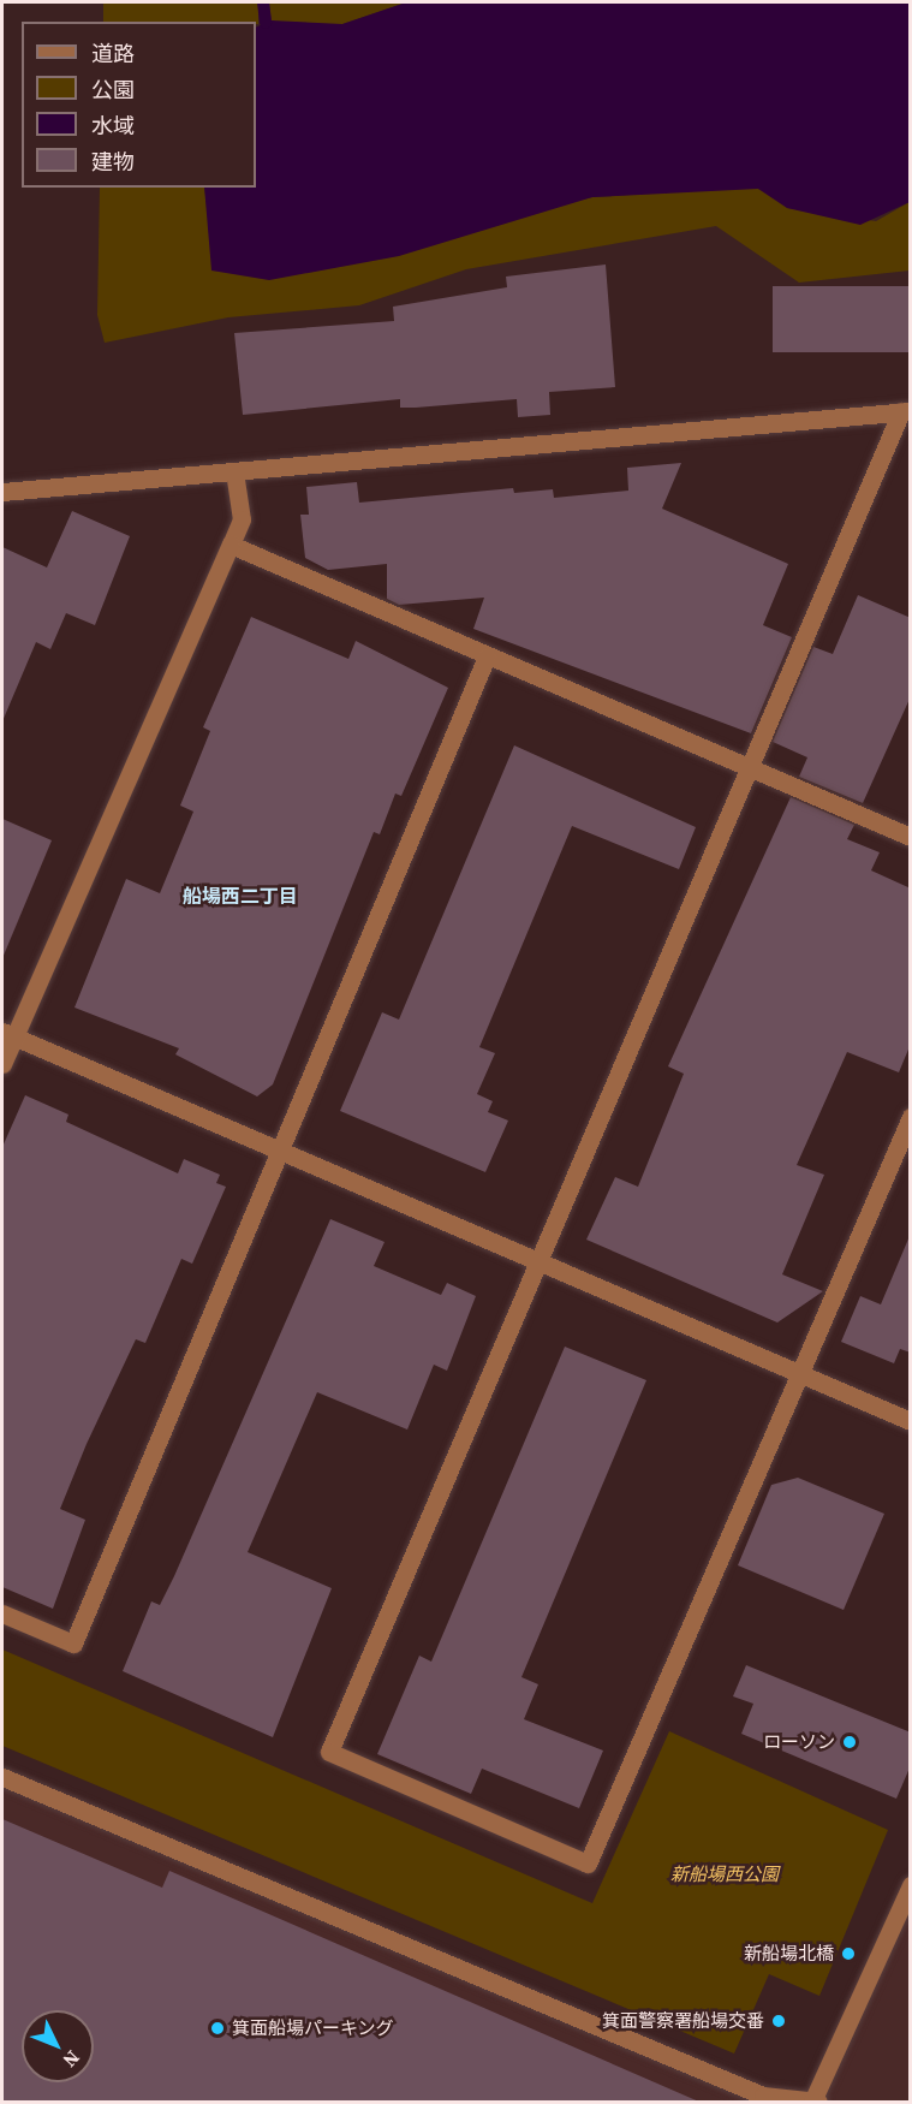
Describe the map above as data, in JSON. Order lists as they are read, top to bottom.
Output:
{
  "districts": ["船場西二丁目"],
  "parks": ["新船場西公園"],
  "places": [
    "ローソン",
    "新船場北橋",
    "箕面警察署船場交番",
    "箕面船場パーキング"
  ],
  "legend": [
    "道路",
    "公園",
    "水域",
    "建物"
  ],
  "north": "bottom right"
}
